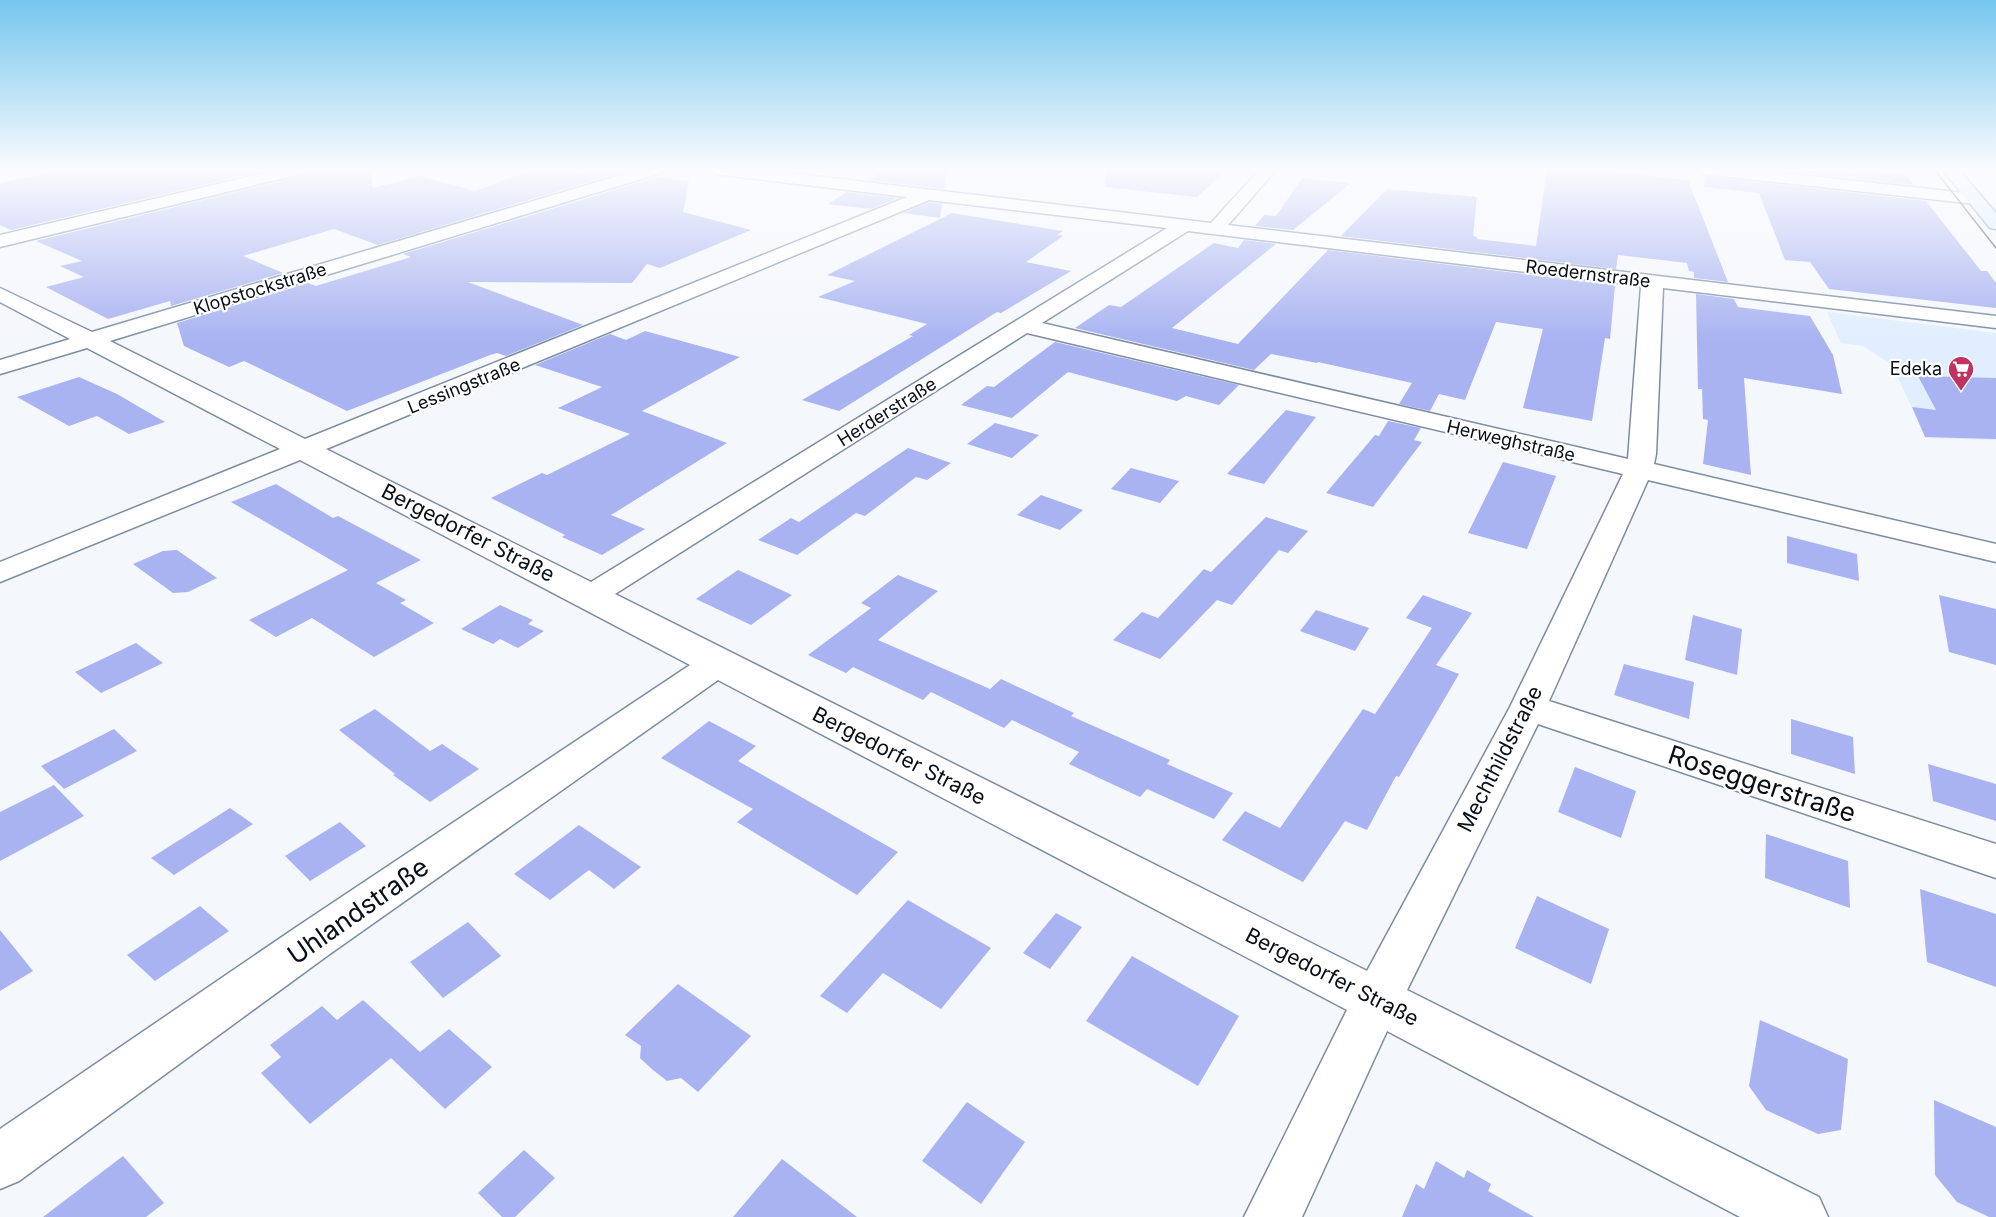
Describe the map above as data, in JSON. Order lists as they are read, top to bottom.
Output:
{
  "streets": {
    "street": [
      "Roedernstraße",
      "Klopstockstraße",
      "Lessingstraße",
      "Herderstraße",
      "Herweghstraße",
      "Bergedorfer Straße",
      "Mechthildstraße",
      "Roseggerstraße",
      "Uhlandstraße"
    ]
  },
  "crossings": [
    ["Roedernstraße", "Herderstraße"],
    ["Roedernstraße", "Mechthildstraße"],
    ["Klopstockstraße", "Bergedorfer Straße"],
    ["Lessingstraße", "Bergedorfer Straße"],
    ["Herderstraße", "Herweghstraße"],
    ["Herderstraße", "Bergedorfer Straße"],
    ["Herweghstraße", "Mechthildstraße"],
    ["Bergedorfer Straße", "Mechthildstraße"],
    ["Bergedorfer Straße", "Uhlandstraße"],
    ["Mechthildstraße", "Roseggerstraße"]
  ],
  "places": {
    "supermarket": ["Edeka"]
  }
}
